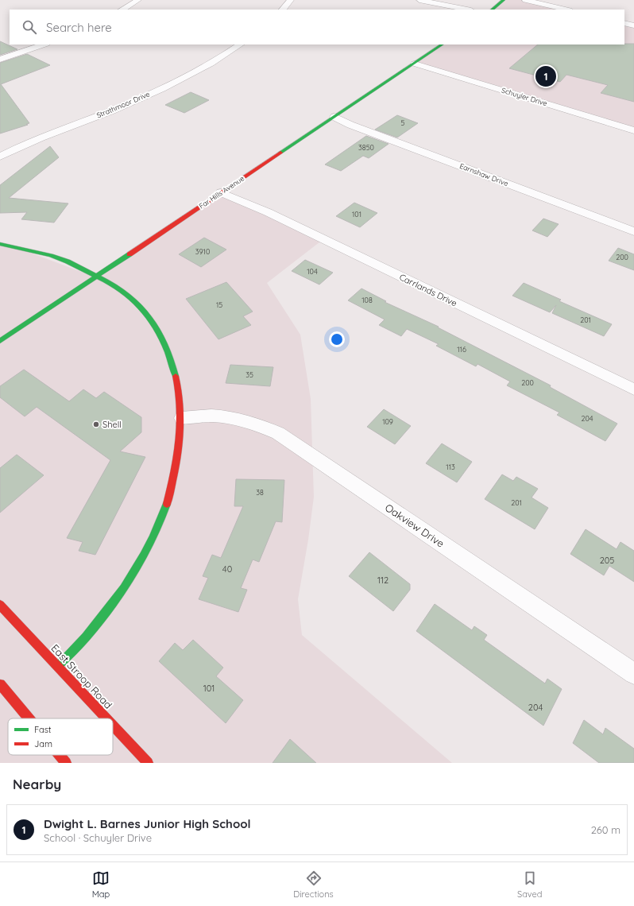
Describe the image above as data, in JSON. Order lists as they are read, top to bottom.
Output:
{
  "streets": {
    "main road": ["Far Hills Avenue", "East Stroop Road"],
    "street": [
      "Schuyler Drive",
      "Strathmoor Drive",
      "Earnshaw Drive",
      "Carrlands Drive",
      "Oakview Drive"
    ]
  },
  "crossings": [
    ["Schuyler Drive", "Far Hills Avenue"],
    ["Earnshaw Drive", "Far Hills Avenue"],
    ["Far Hills Avenue", "Carrlands Drive"]
  ],
  "places": ["Shell"],
  "house_numbers": [
    "5",
    "3850",
    "101",
    "3910",
    "200",
    "104",
    "108",
    "15",
    "201",
    "116",
    "35",
    "200",
    "204",
    "109",
    "113",
    "38",
    "201",
    "205",
    "40",
    "112",
    "101",
    "204"
  ],
  "legend": ["Fast", "Jam"],
  "page": {
    "search": "Search here",
    "pins": "1",
    "heading": "Nearby",
    "list": [
      {
        "mark": "1",
        "name": "Dwight L. Barnes Junior High School",
        "note": "School · Schuyler Drive",
        "value": "260 m"
      }
    ],
    "nav": ["Map", "Directions", "Saved"]
  }
}
